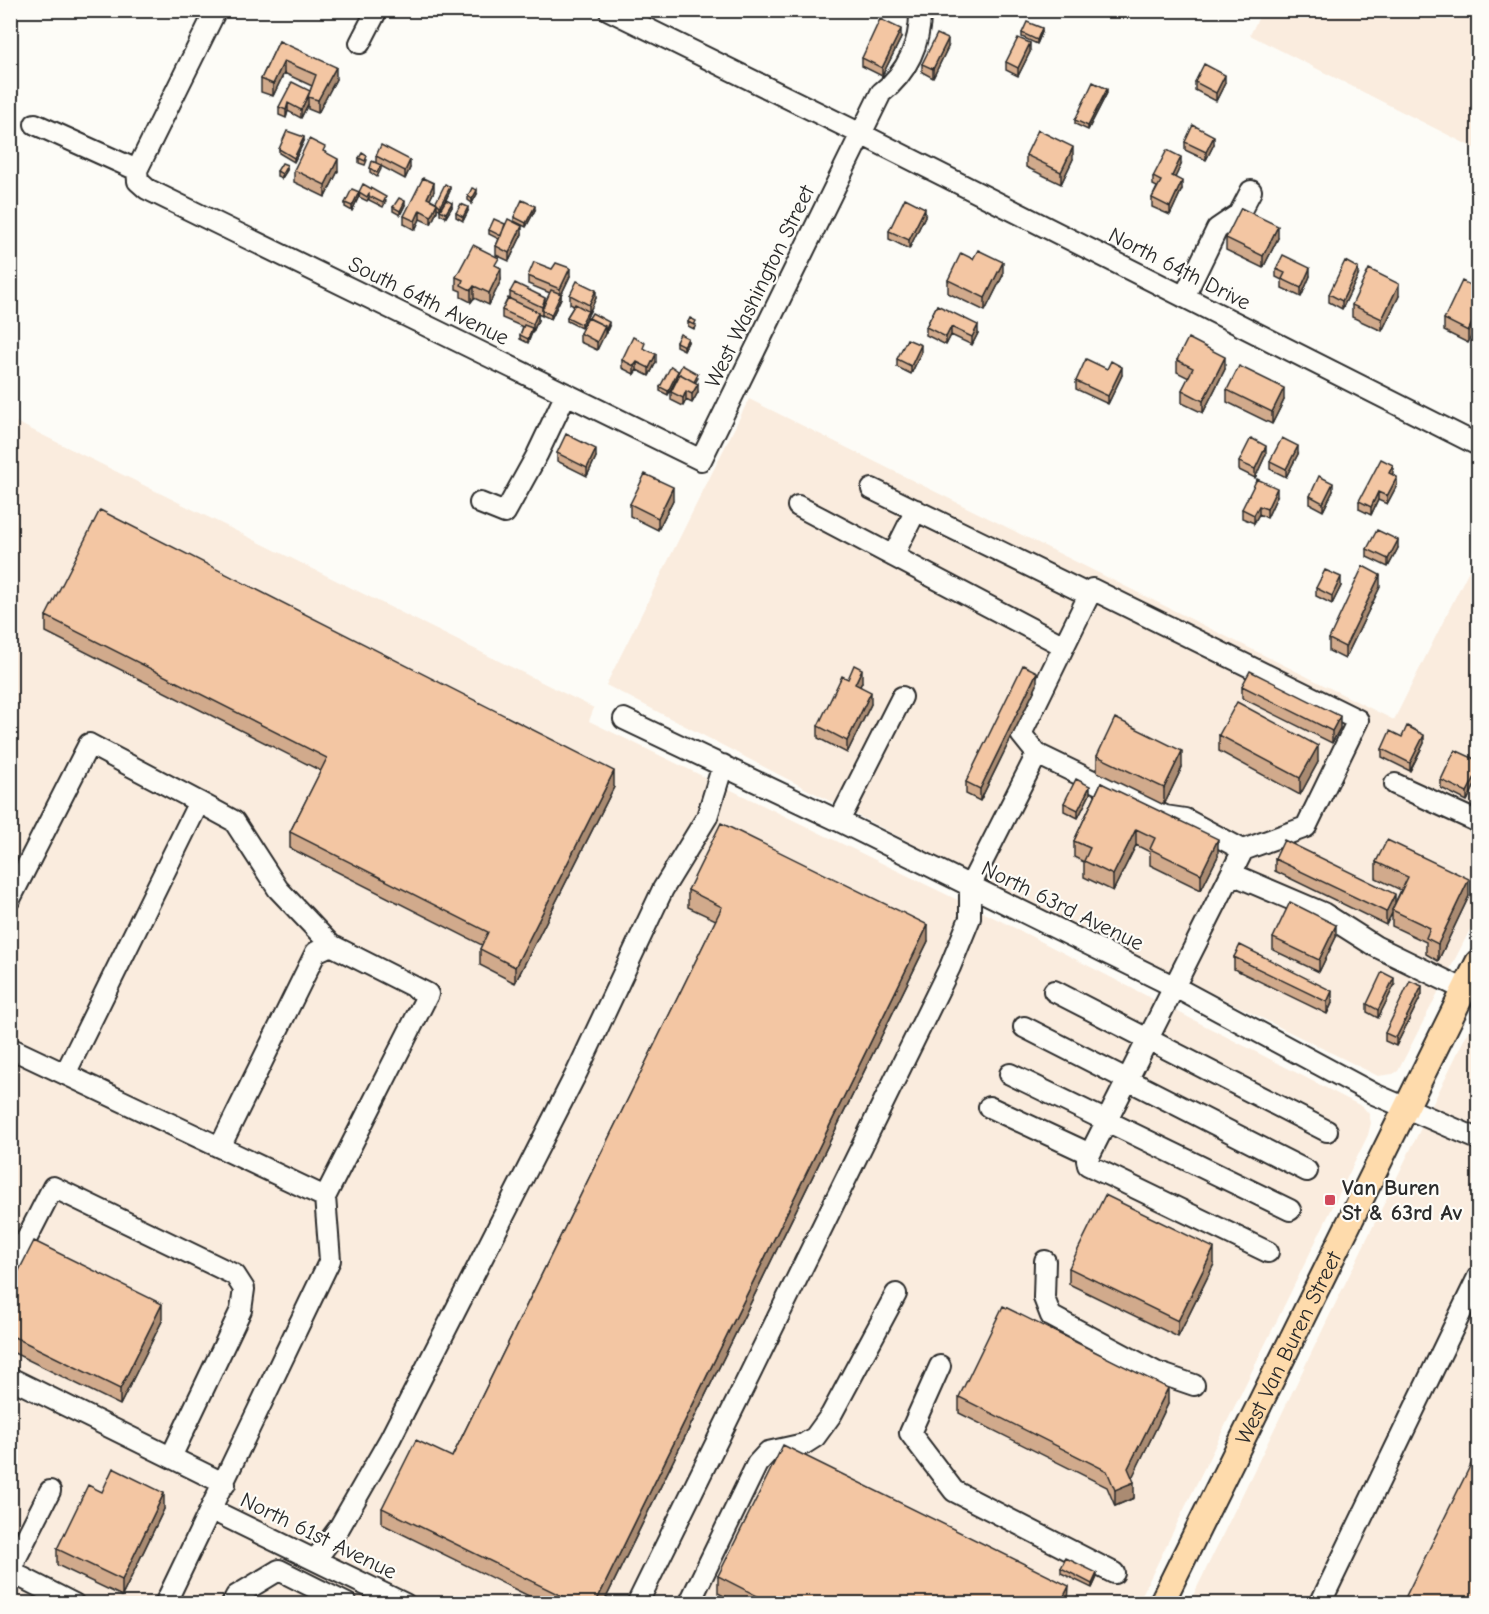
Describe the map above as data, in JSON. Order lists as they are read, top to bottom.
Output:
{
  "streets": {
    "main road": ["West Van Buren Street"],
    "street": [
      "North 64th Drive",
      "West Washington Street",
      "South 64th Avenue",
      "North 63rd Avenue",
      "North 61st Avenue"
    ]
  },
  "crossings": [
    ["North 64th Drive", "West Washington Street"],
    ["West Washington Street", "South 64th Avenue"],
    ["North 63rd Avenue", "West Van Buren Street"]
  ],
  "places": {
    "transit": ["Van Buren St & 63rd Av"]
  }
}
